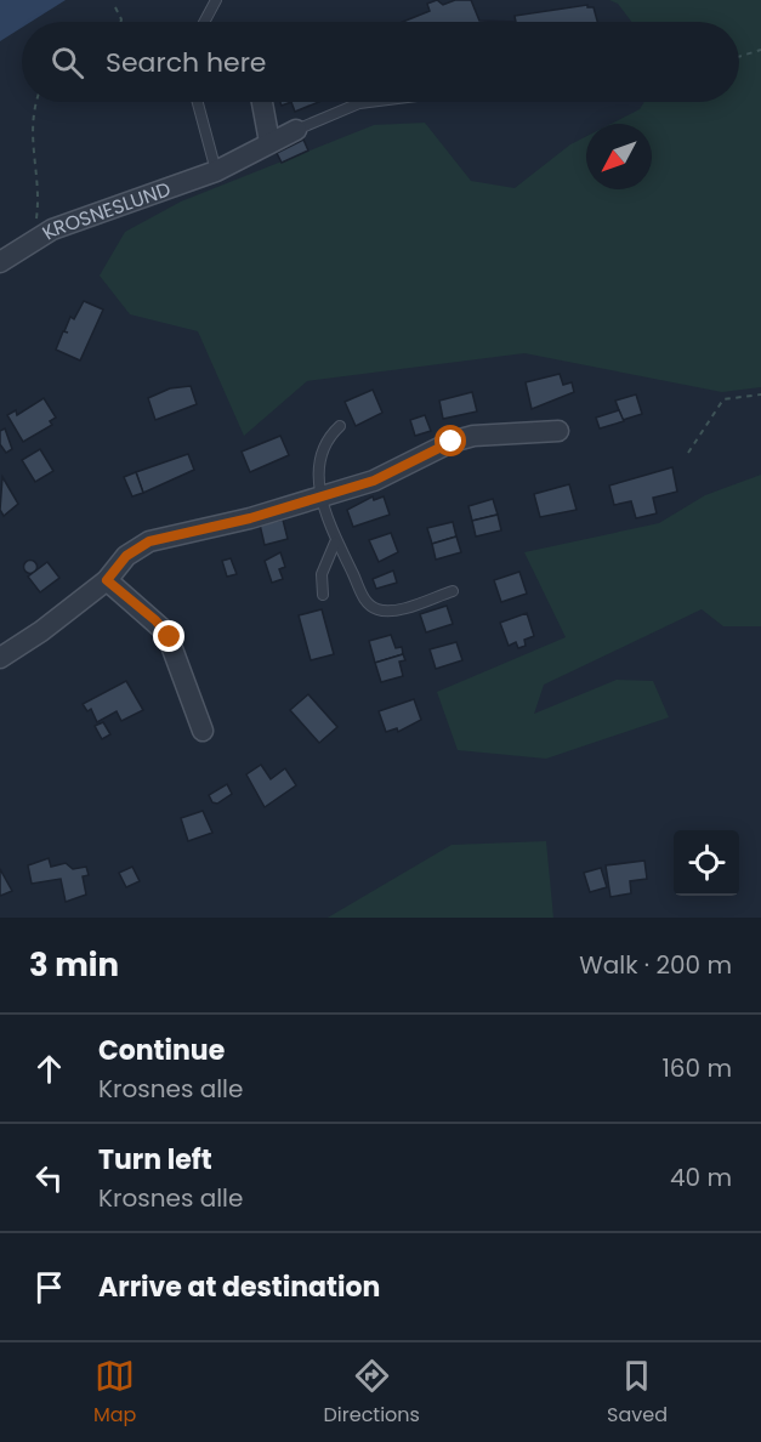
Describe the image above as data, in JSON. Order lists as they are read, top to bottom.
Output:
{
  "streets": {
    "street": ["KROSNESLUND"]
  },
  "north": "bottom left",
  "page": {
    "search": "Search here",
    "heading": ["3 min", "Walk · 200 m"],
    "list": [
      ["Continue", "Krosnes alle", "160 m"],
      ["Turn left", "Krosnes alle", "40 m"],
      "Arrive at destination"
    ],
    "nav": ["Map", "Directions", "Saved"]
  }
}
